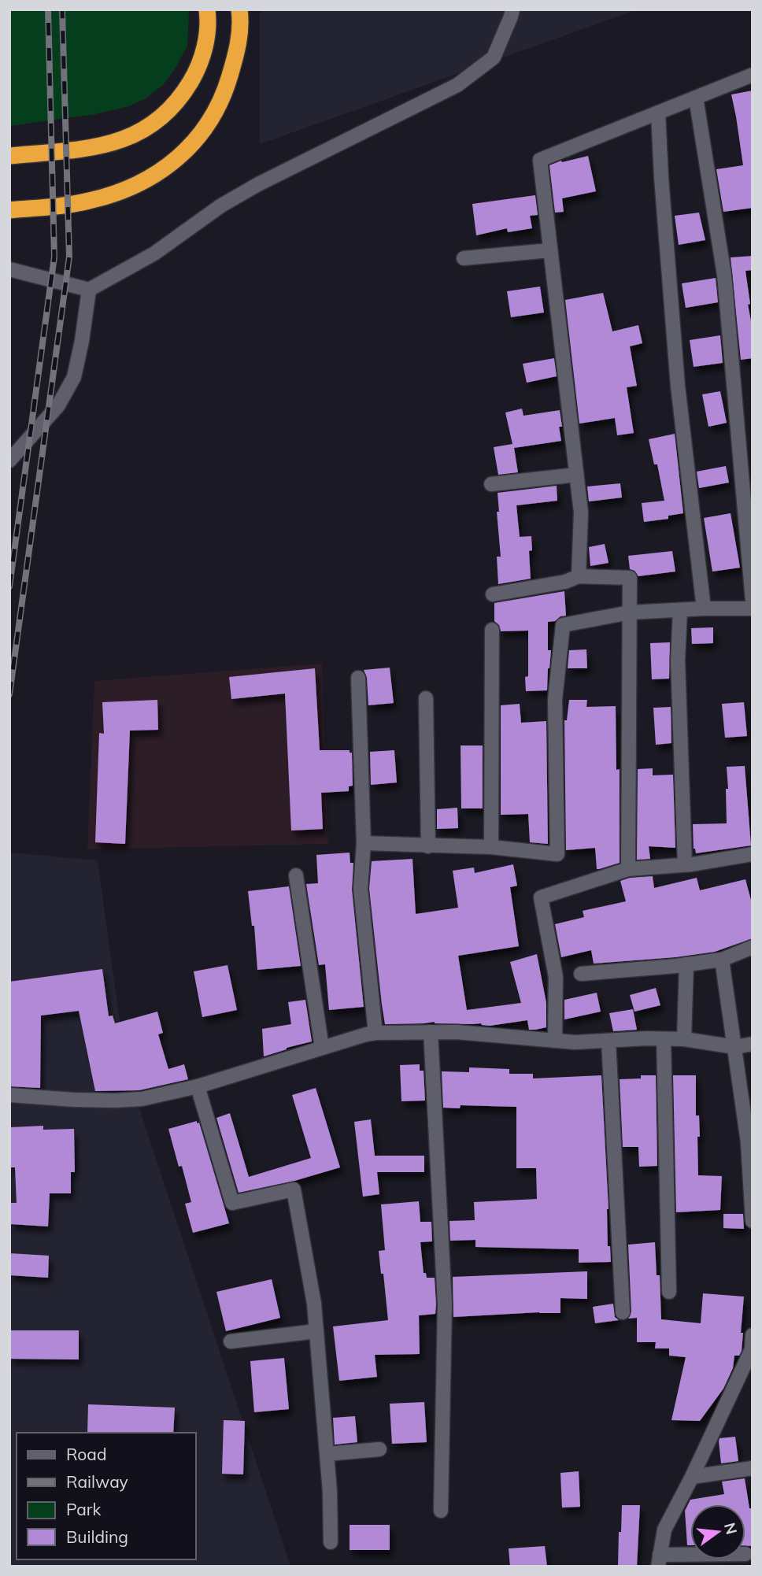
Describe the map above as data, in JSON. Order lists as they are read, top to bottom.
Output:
{
  "legend": [
    "Road",
    "Railway",
    "Park",
    "Building"
  ],
  "north": "right"
}
